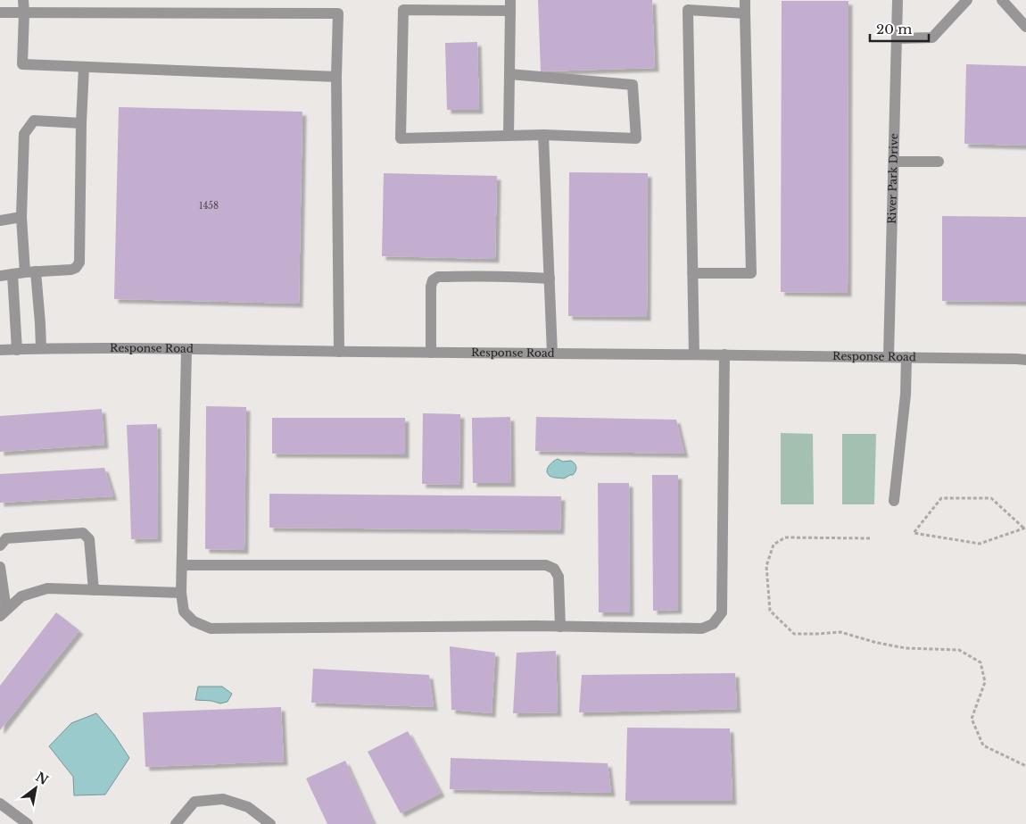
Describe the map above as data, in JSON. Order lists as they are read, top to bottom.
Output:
{
  "streets": {
    "street": ["River Park Drive", "Response Road"]
  },
  "crossings": [
    ["River Park Drive", "Response Road"]
  ],
  "house_numbers": ["1458"],
  "scale_bar": "20 m",
  "north": "top right"
}
